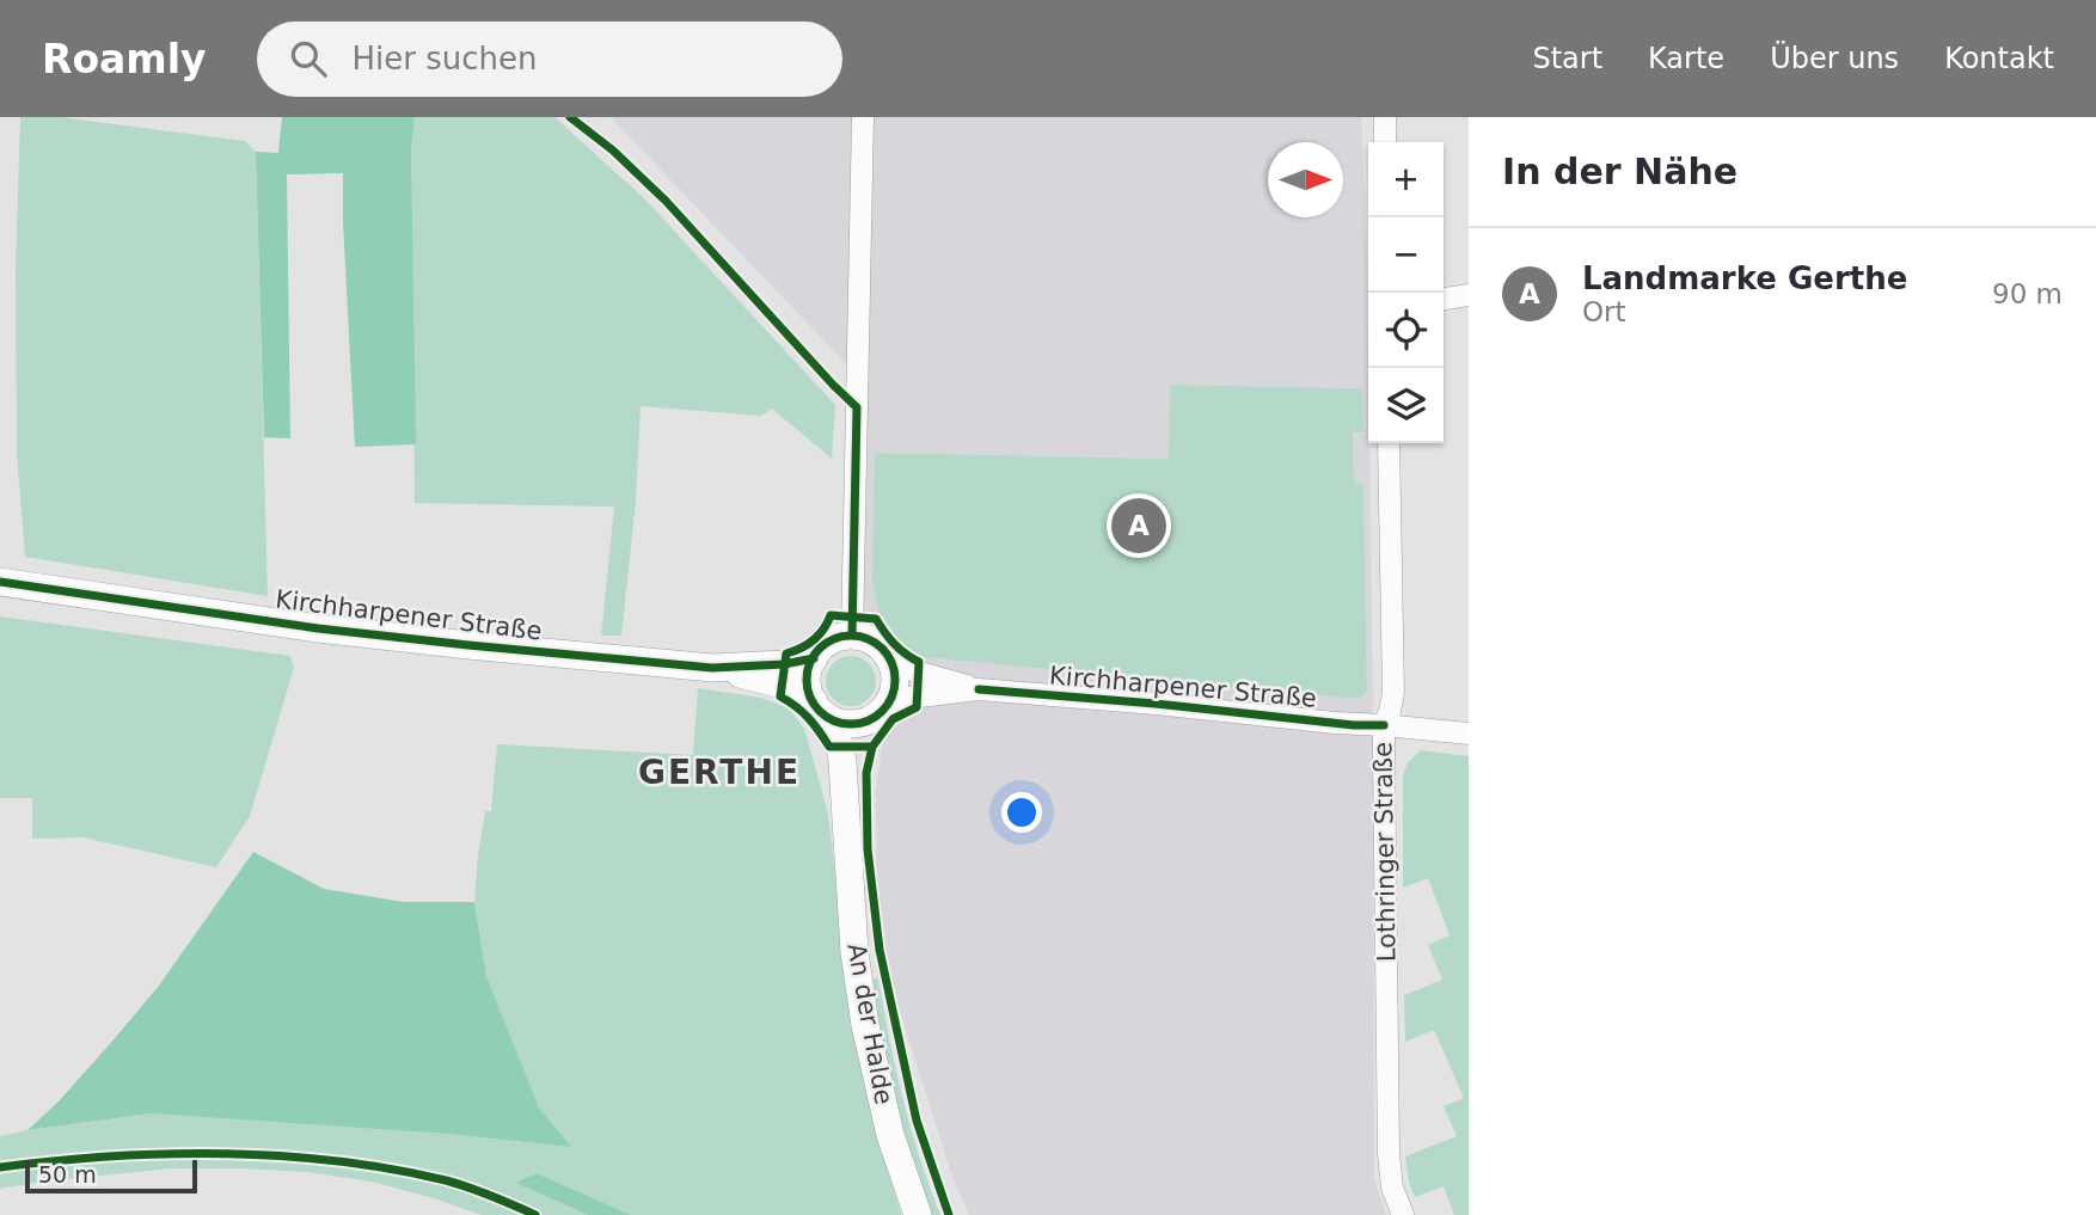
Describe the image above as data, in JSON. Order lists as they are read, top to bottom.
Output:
{
  "streets": {
    "street": ["Kirchharpener Straße", "Lothringer Straße", "An der Halde"]
  },
  "crossings": [
    ["Kirchharpener Straße", "Lothringer Straße"],
    ["Kirchharpener Straße", "An der Halde"]
  ],
  "districts": ["GERTHE"],
  "scale_bar": "50 m",
  "north": "right",
  "page": {
    "header": "Roamly",
    "search": "Hier suchen",
    "nav": [
      "Start",
      "Karte",
      "Über uns",
      "Kontakt"
    ],
    "heading": "In der Nähe",
    "map_buttons": ["+", "−"],
    "list": [
      {
        "mark": "A",
        "name": "Landmarke Gerthe",
        "note": "Ort",
        "value": "90 m"
      }
    ],
    "pins": "A",
    "scale": "50 m"
  }
}
